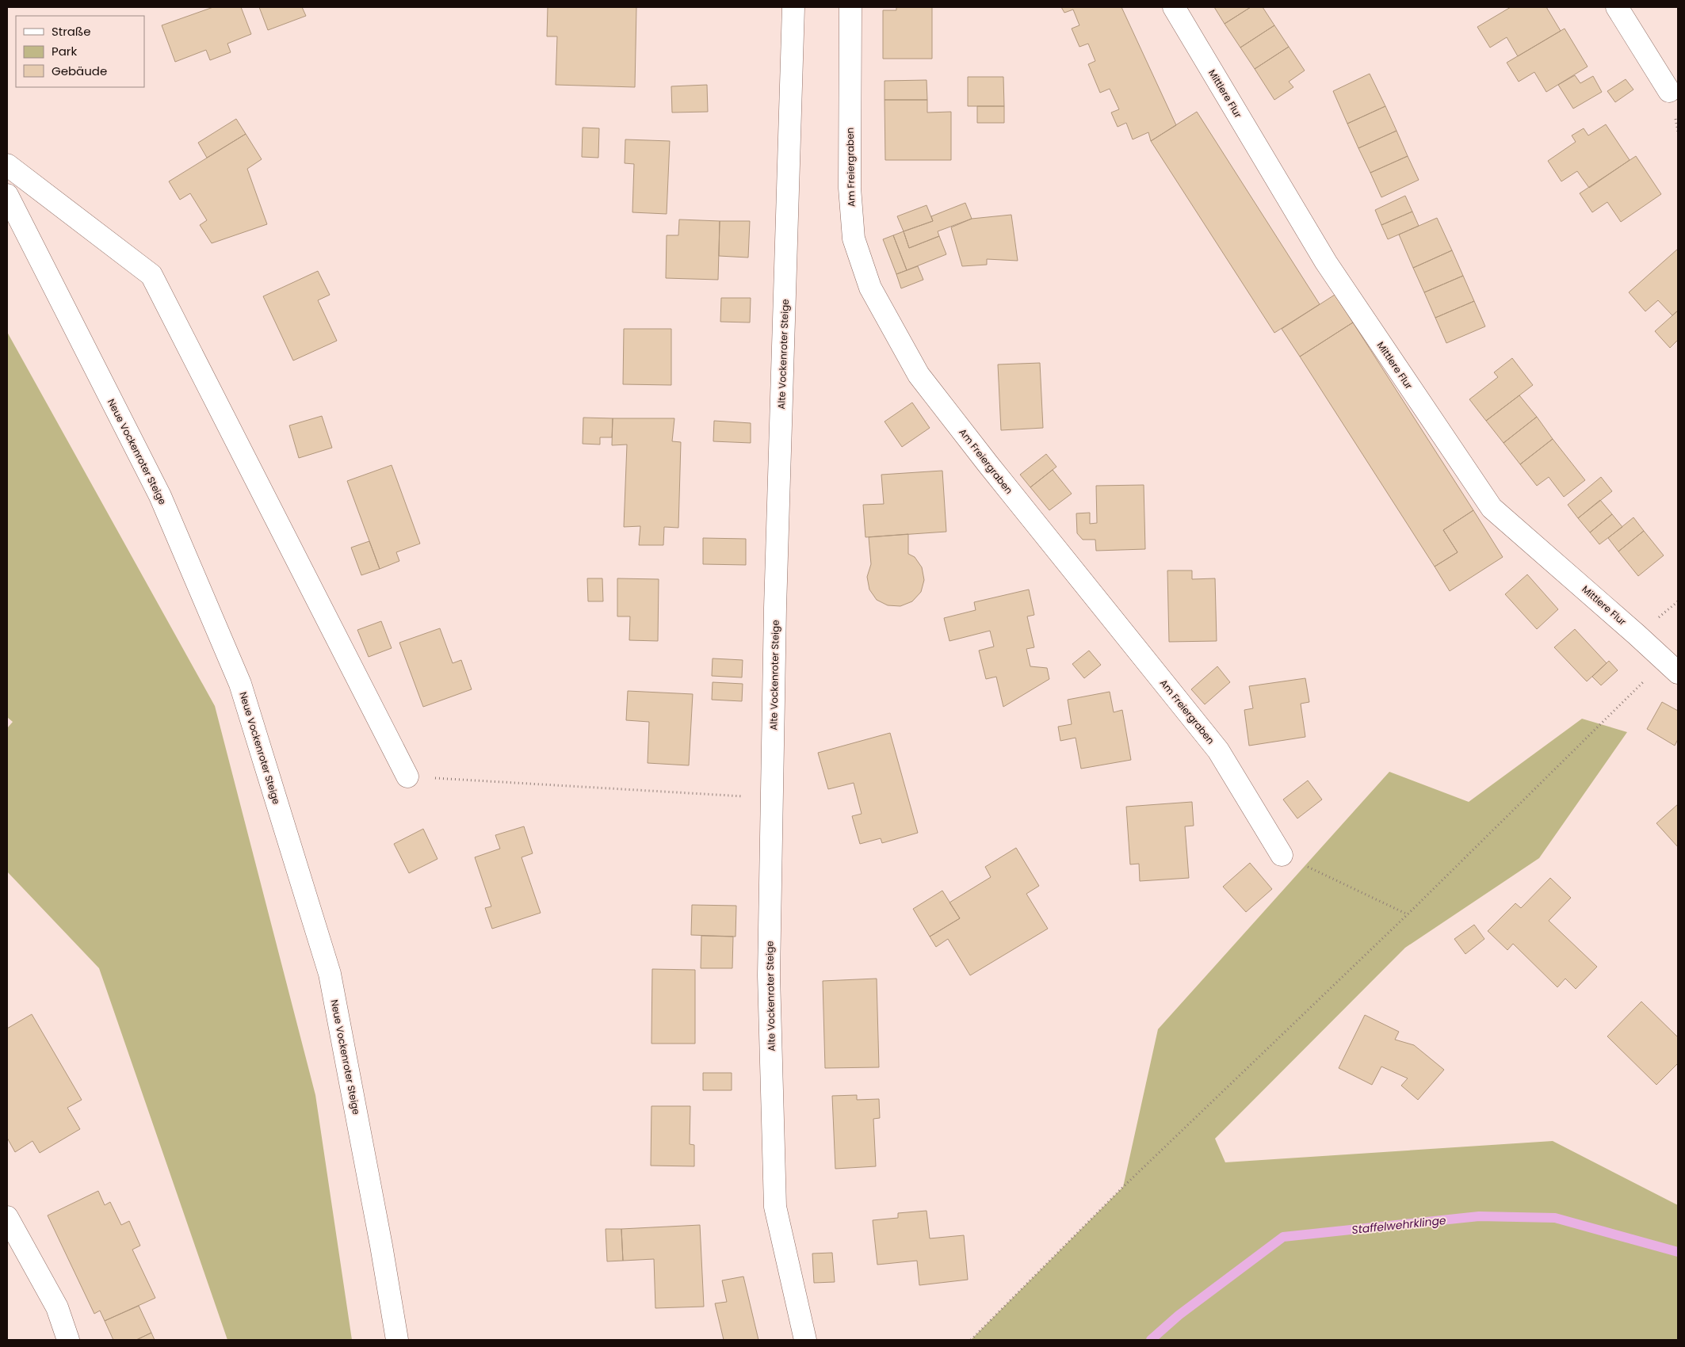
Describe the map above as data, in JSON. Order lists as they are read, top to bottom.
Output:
{
  "streets": {
    "street": [
      "Mittlere Flur",
      "Am Freiergraben",
      "Alte Vockenroter Steige",
      "Neue Vockenroter Steige"
    ]
  },
  "water": ["Staffelwehrklinge"],
  "legend": ["Straße", "Park", "Gebäude"]
}
